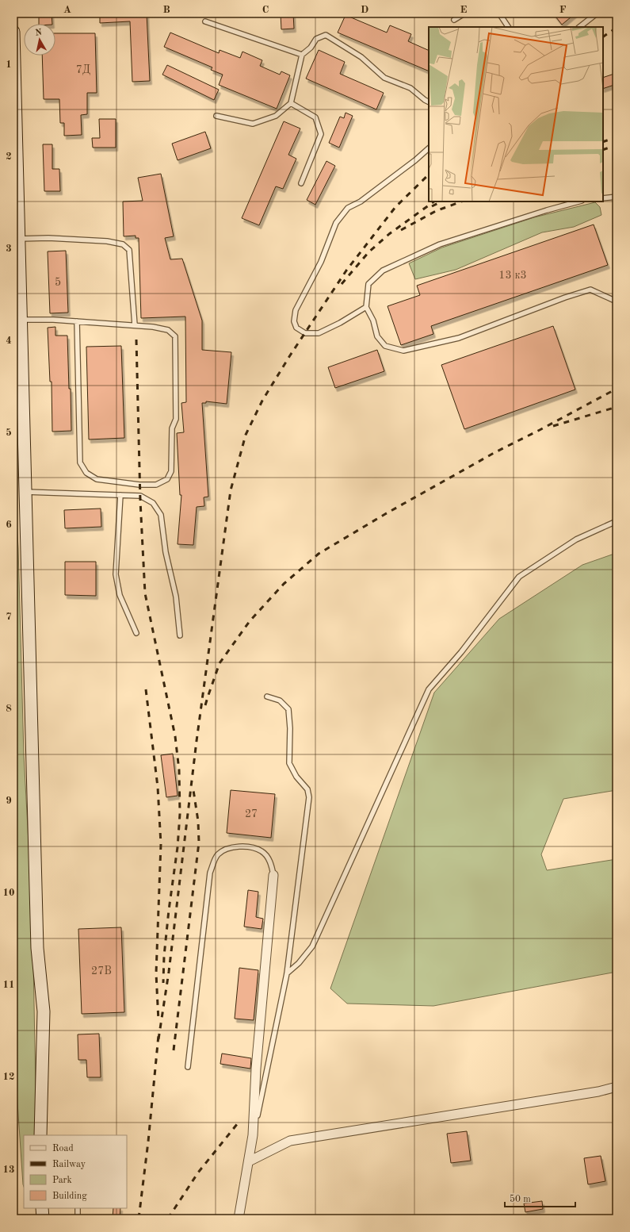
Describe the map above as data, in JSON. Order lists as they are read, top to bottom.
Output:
{
  "house_numbers": [
    "7Д",
    "13 к3",
    "5",
    "27",
    "27В"
  ],
  "legend": [
    "Road",
    "Railway",
    "Park",
    "Building"
  ],
  "scale_bar": "50 m",
  "north": "top",
  "grid": {
    "columns": [
      "A",
      "B",
      "C",
      "D",
      "E",
      "F"
    ],
    "rows": [
      "1",
      "2",
      "3",
      "4",
      "5",
      "6",
      "7",
      "8",
      "9",
      "10",
      "11",
      "12",
      "13"
    ]
  }
}
